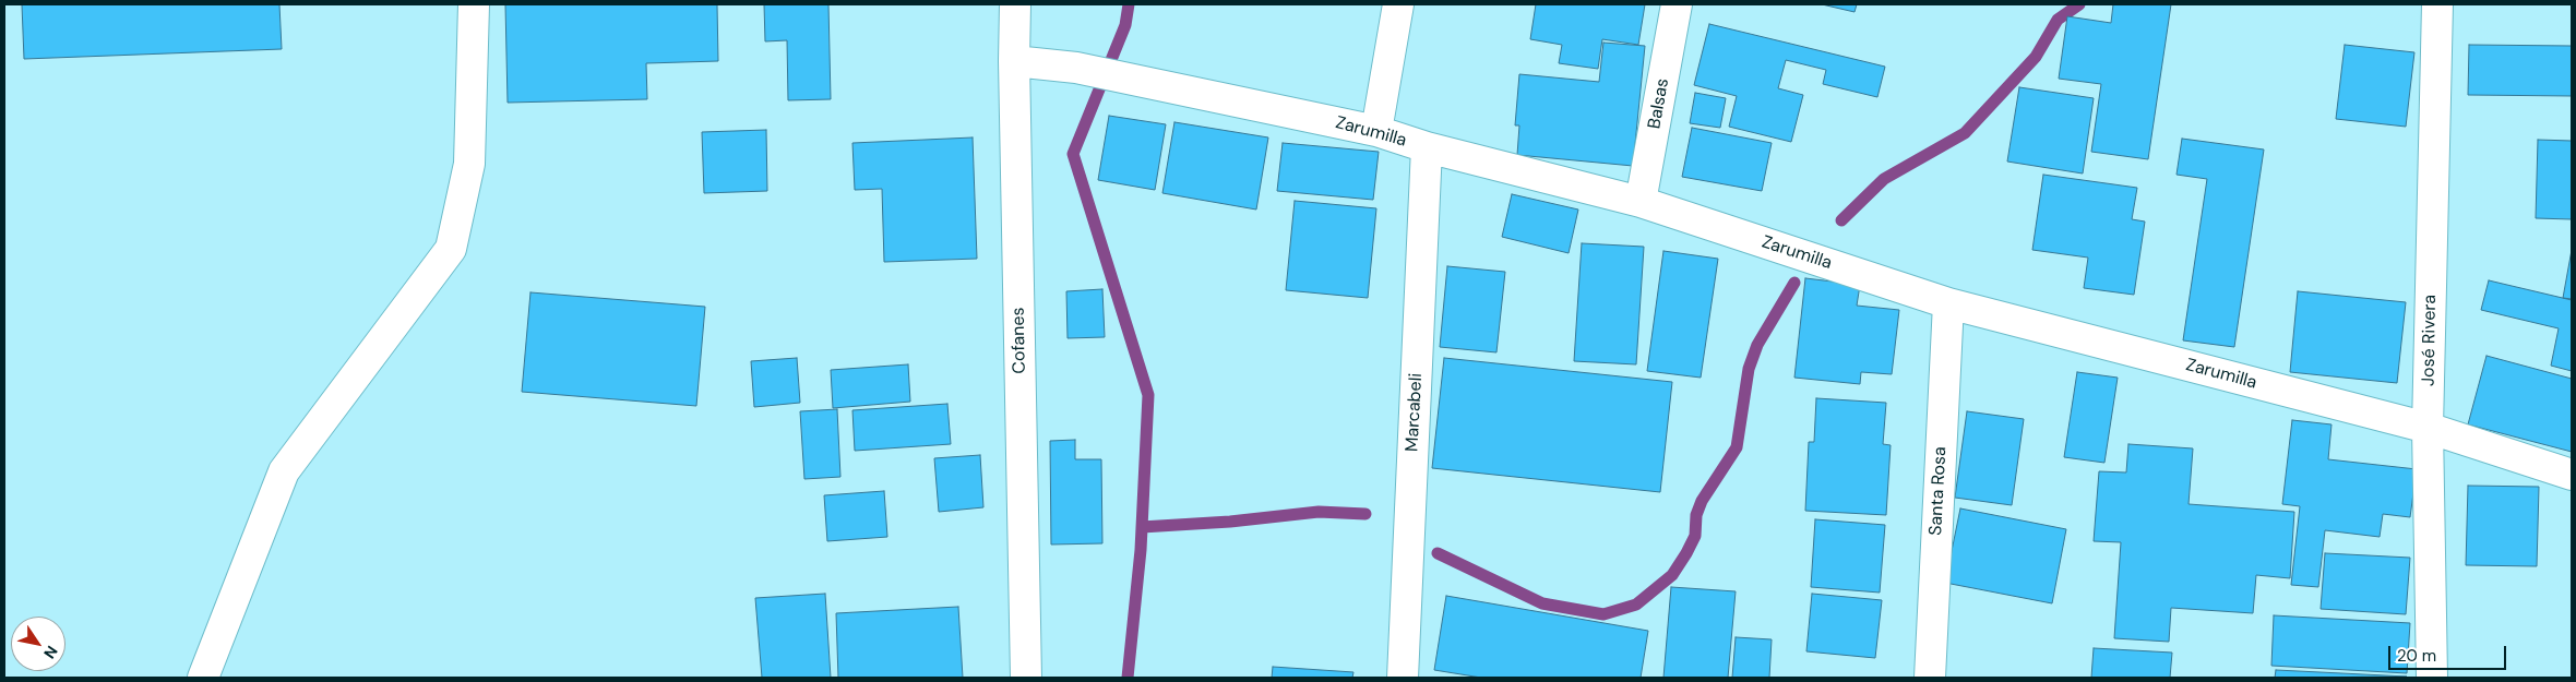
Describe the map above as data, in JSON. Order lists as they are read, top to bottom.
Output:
{
  "streets": {
    "street": [
      "Balsas",
      "Zarumilla",
      "Cofanes",
      "José Rivera",
      "Marcabeli",
      "Santa Rosa"
    ]
  },
  "crossings": [
    ["Balsas", "Zarumilla"],
    ["Zarumilla", "Cofanes"],
    ["Zarumilla", "José Rivera"],
    ["Zarumilla", "Marcabeli"],
    ["Zarumilla", "Santa Rosa"]
  ],
  "scale_bar": "20 m",
  "north": "bottom right"
}
